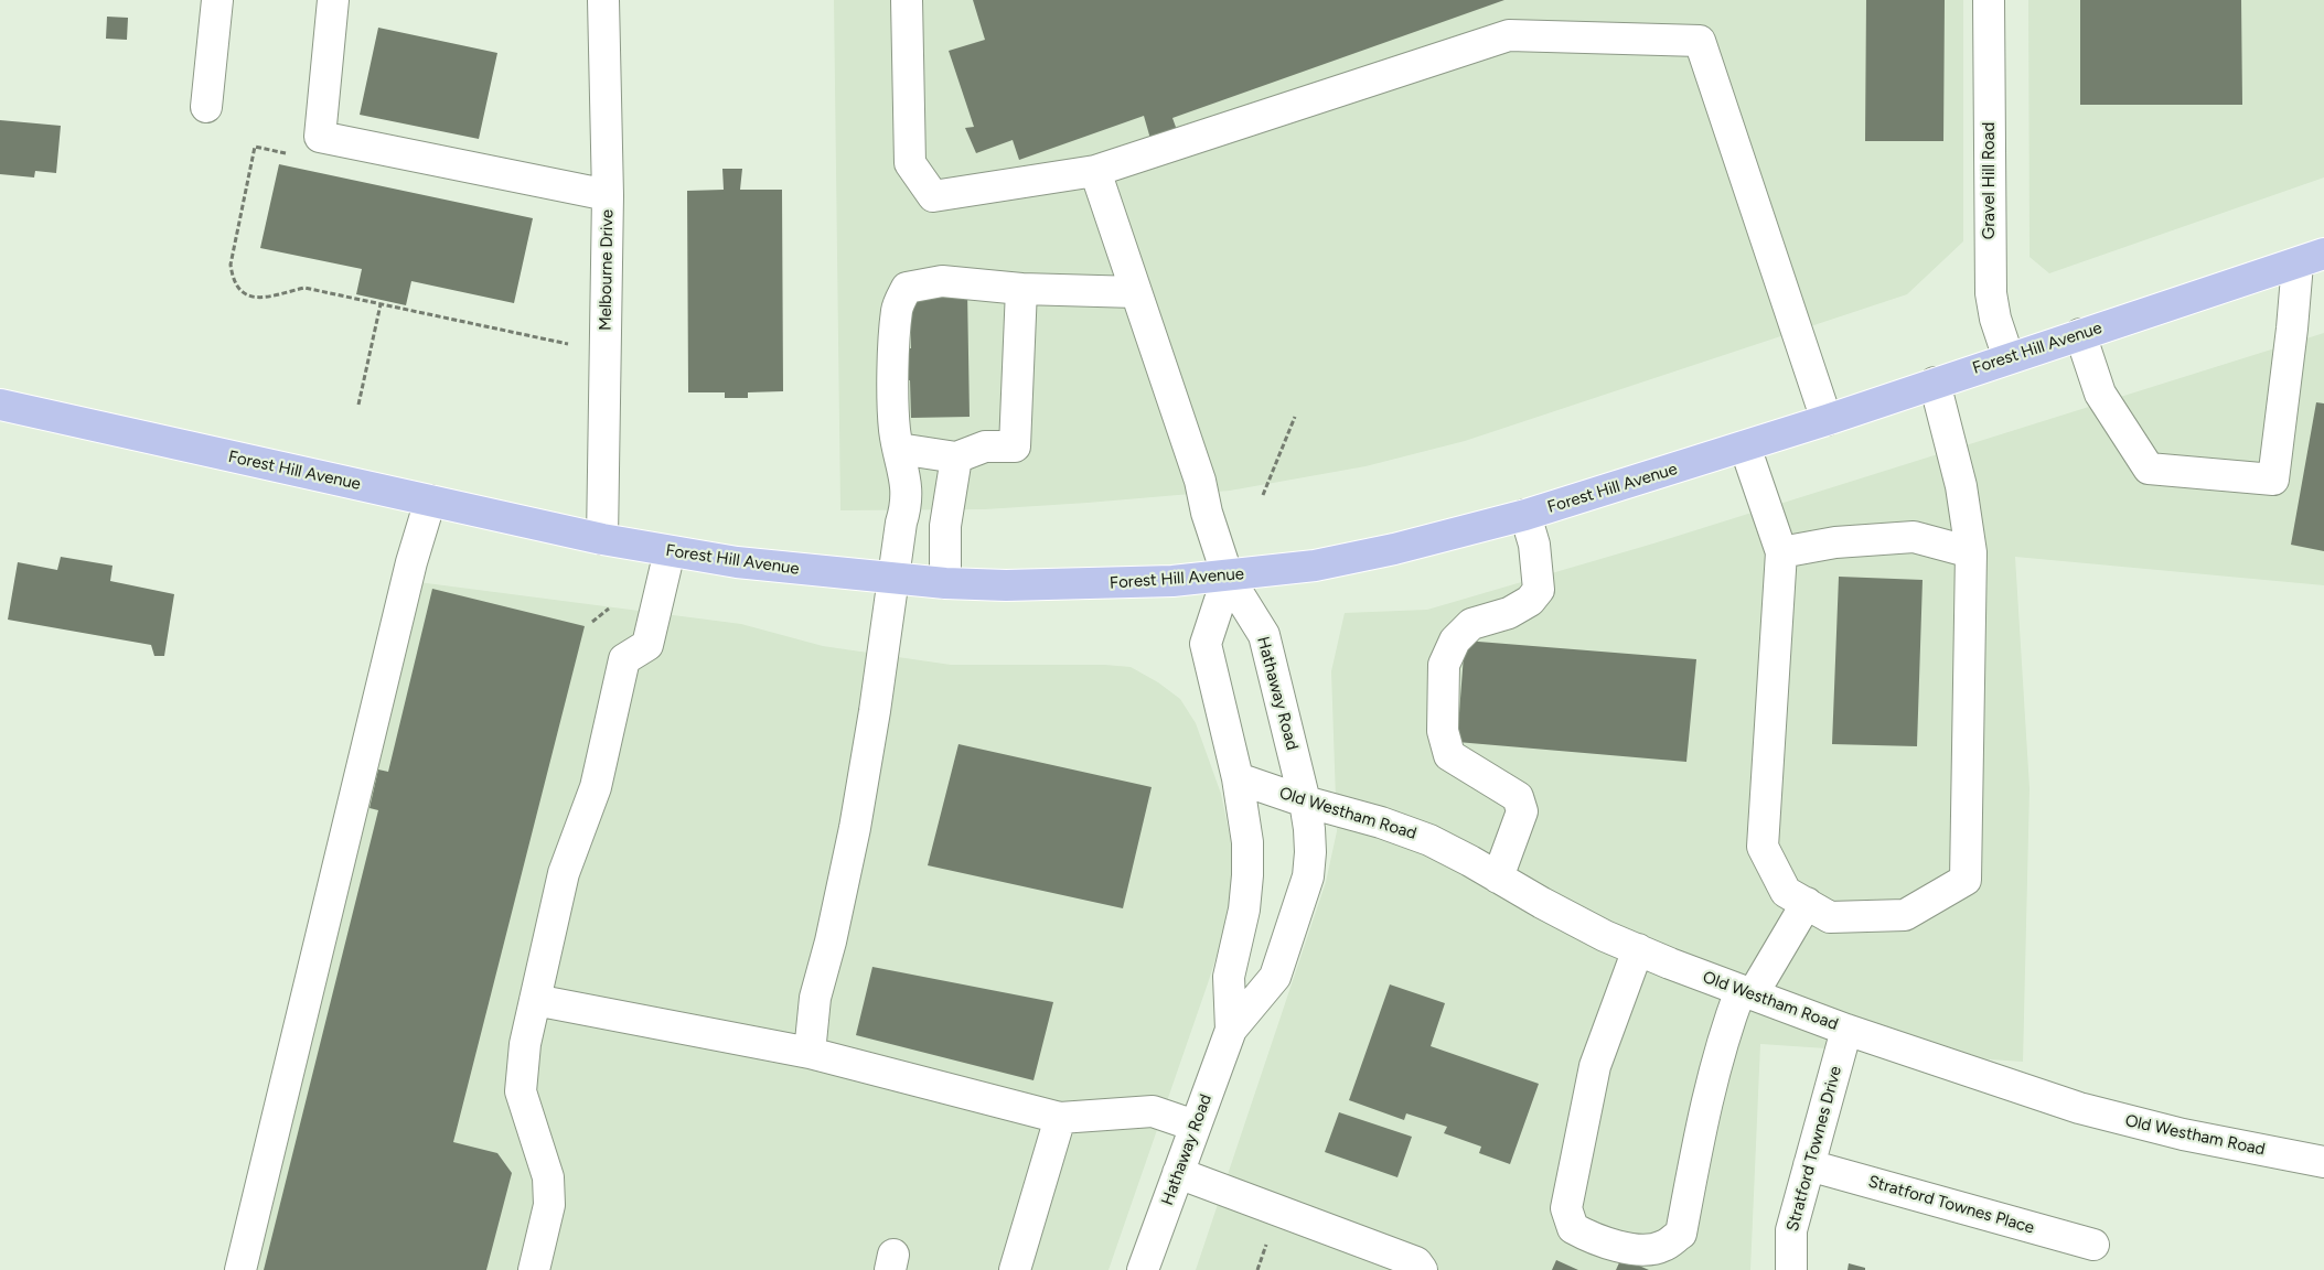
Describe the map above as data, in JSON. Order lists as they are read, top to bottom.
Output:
{
  "streets": {
    "main road": ["Forest Hill Avenue"],
    "street": [
      "Gravel Hill Road",
      "Melbourne Drive",
      "Hathaway Road",
      "Old Westham Road",
      "Stratford Townes Drive",
      "Stratford Townes Place"
    ]
  },
  "crossings": [
    ["Gravel Hill Road", "Forest Hill Avenue"],
    ["Melbourne Drive", "Forest Hill Avenue"],
    ["Forest Hill Avenue", "Hathaway Road"],
    ["Hathaway Road", "Old Westham Road"],
    ["Old Westham Road", "Stratford Townes Drive"],
    ["Stratford Townes Drive", "Stratford Townes Place"]
  ]
}
